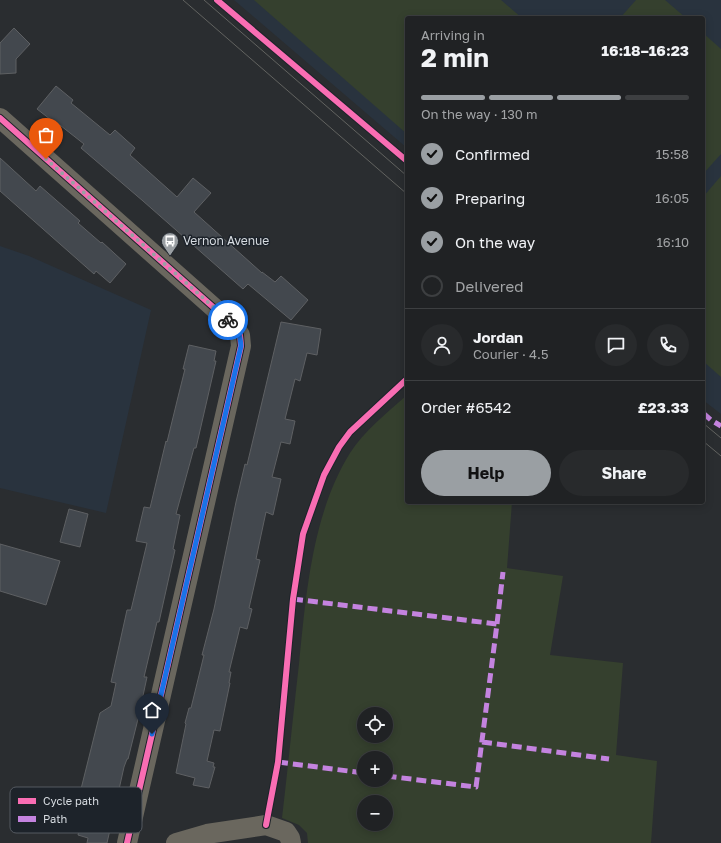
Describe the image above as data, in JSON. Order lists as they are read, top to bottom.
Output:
{
  "places": {
    "bus stop": ["Vernon Avenue"]
  },
  "legend": ["Cycle path", "Path"],
  "page": {
    "heading": ["2 min", "Arriving in", "16:18–16:23"],
    "panel": [
      "Jordan",
      "Courier · 4.5",
      "Order #6542",
      "£23.33"
    ],
    "bar": "On the way · 130 m",
    "list": [
      ["Confirmed", "15:58"],
      ["Preparing", "16:05"],
      ["On the way", "16:10"],
      "Delivered"
    ],
    "buttons": ["Help", "Share"],
    "map_buttons": ["+", "−"]
  }
}
